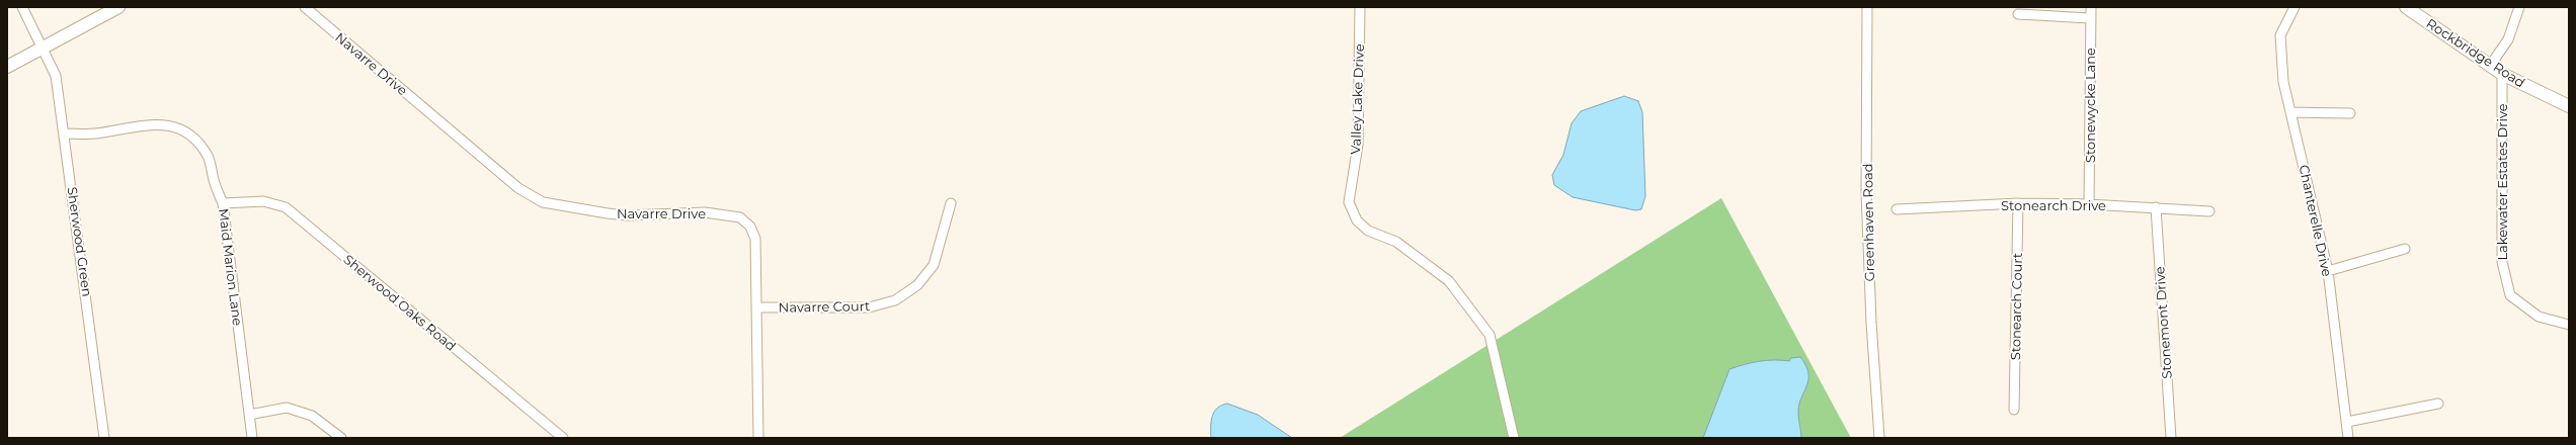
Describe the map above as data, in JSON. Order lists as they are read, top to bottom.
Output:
{
  "streets": {
    "main road": ["Rockbridge Road"],
    "street": [
      "Navarre Drive",
      "Valley Lake Drive",
      "Stonewycke Lane",
      "Lakewater Estates Drive",
      "Stonearch Drive",
      "Chanterelle Drive",
      "Greenhaven Road",
      "Sherwood Green",
      "Maid Marion Lane",
      "Sherwood Oaks Road",
      "Navarre Court",
      "Stonearch Court",
      "Stonemont Drive"
    ]
  },
  "crossings": [
    ["Rockbridge Road", "Lakewater Estates Drive"],
    ["Navarre Drive", "Navarre Court"],
    ["Stonewycke Lane", "Stonearch Drive"],
    ["Stonearch Drive", "Stonearch Court"],
    ["Stonearch Drive", "Stonemont Drive"],
    ["Sherwood Green", "Maid Marion Lane"],
    ["Maid Marion Lane", "Sherwood Oaks Road"]
  ]
}
